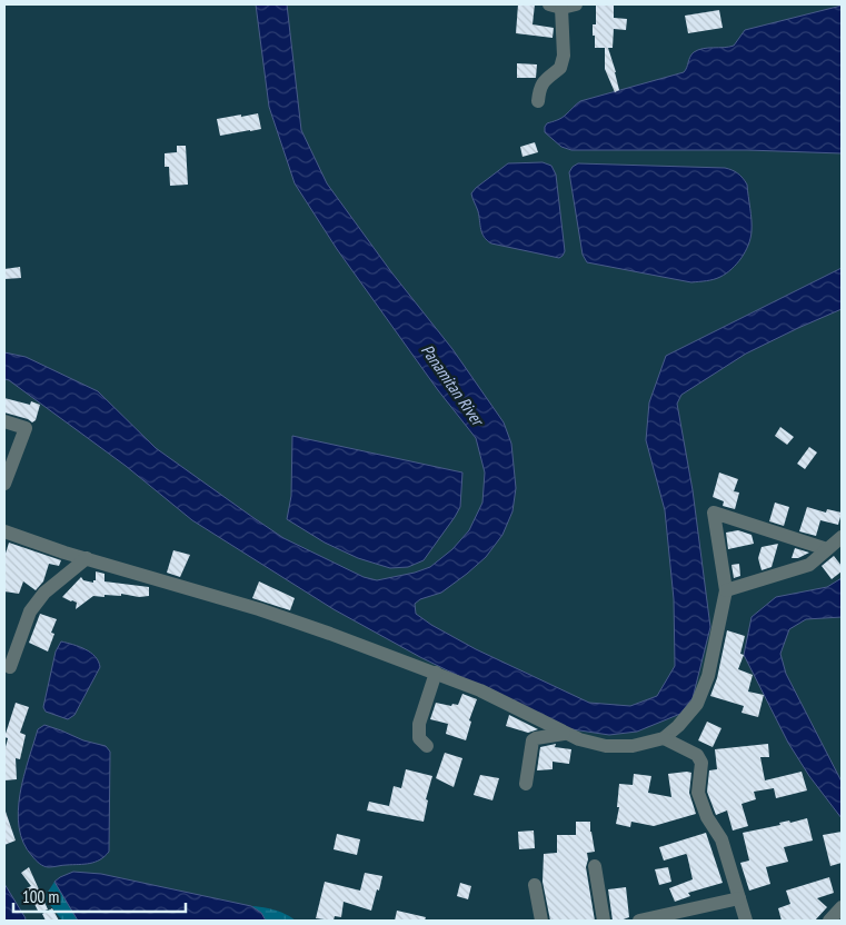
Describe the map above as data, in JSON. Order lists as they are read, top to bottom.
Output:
{
  "water": ["Panamitan River"],
  "scale_bar": "100 m"
}
